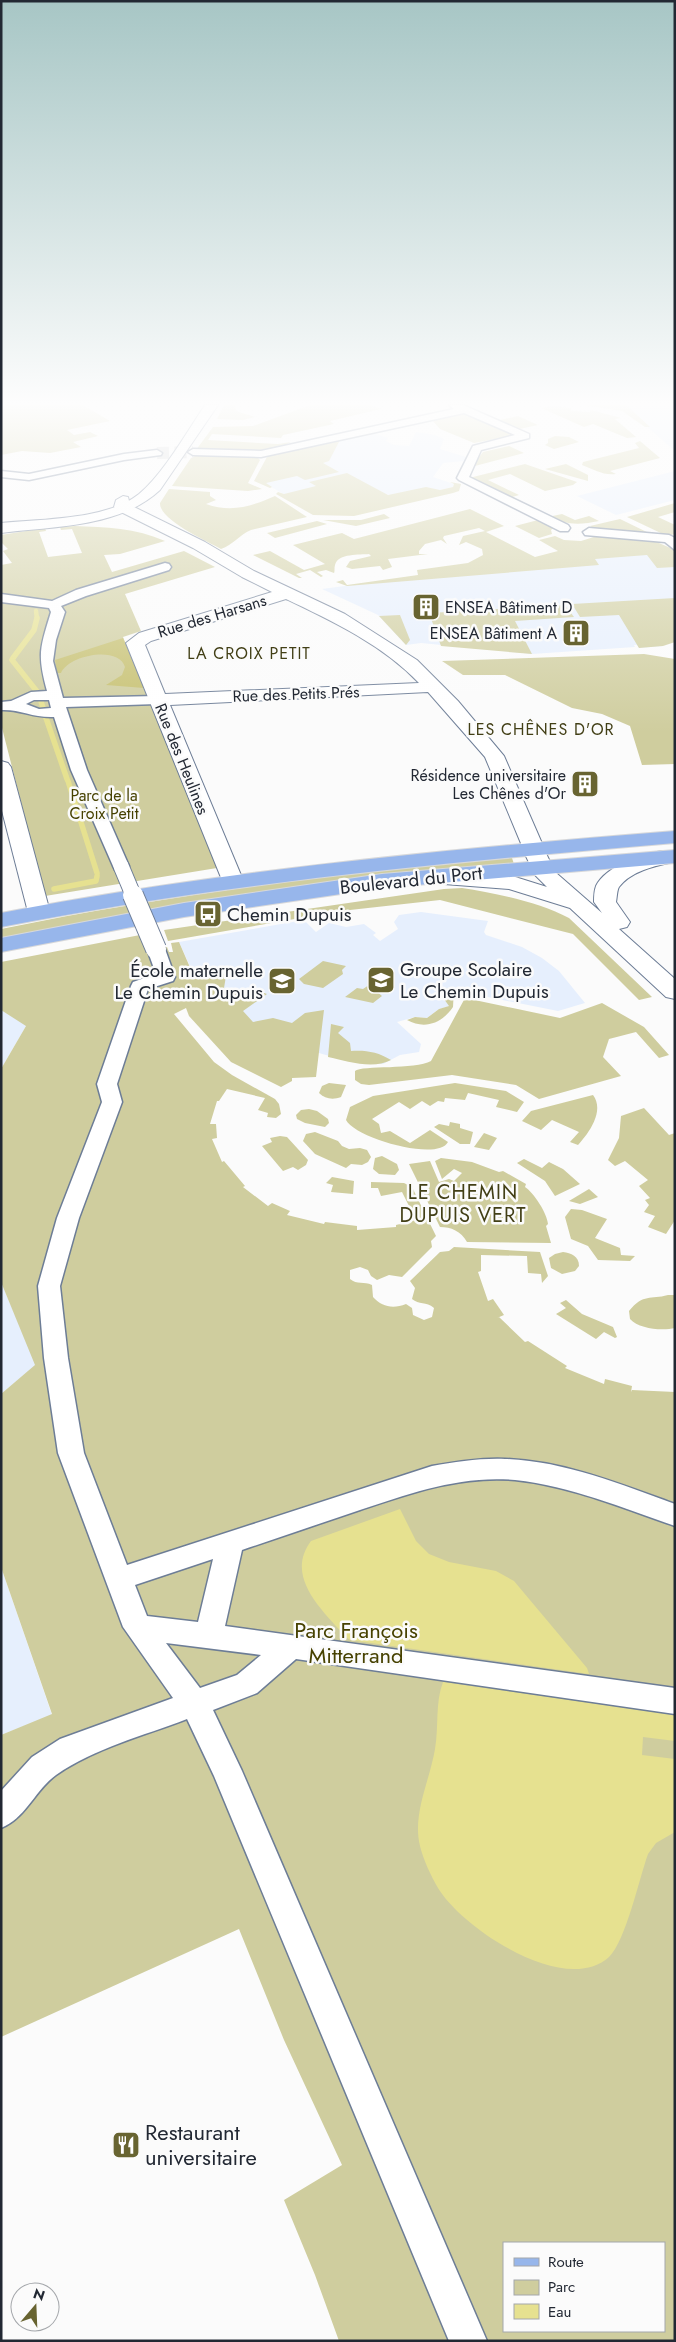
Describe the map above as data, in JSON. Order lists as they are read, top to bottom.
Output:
{
  "streets": {
    "main road": ["Boulevard du Port"],
    "street": ["Rue des Harsans", "Rue des Petits Prés", "Rue des Heulines"]
  },
  "crossings": [
    ["Rue des Harsans", "Rue des Heulines"],
    ["Rue des Petits Prés", "Rue des Heulines"],
    ["Rue des Heulines", "Boulevard du Port"]
  ],
  "districts": ["LA CROIX PETIT", "LES CHÊNES D'OR", "LE CHEMIN DUPUIS VERT"],
  "parks": ["Parc de la Croix Petit", "Parc François Mitterrand"],
  "places": {
    "building": ["ENSEA Bâtiment D", "ENSEA Bâtiment A", "Résidence universitaire Les Chênes d'Or"],
    "bus stop": ["Chemin Dupuis"],
    "school or university": ["Groupe Scolaire Le Chemin Dupuis", "École maternelle Le Chemin Dupuis"],
    "restaurant": ["Restaurant universitaire"]
  },
  "legend": ["Route", "Parc", "Eau"],
  "north": "top"
}
